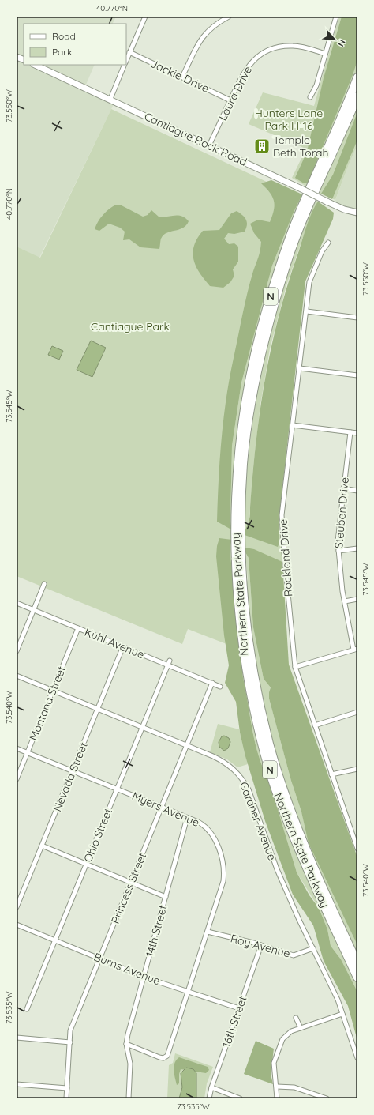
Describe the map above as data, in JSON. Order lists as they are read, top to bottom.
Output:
{
  "streets": {
    "highway": ["N", "Northern State Parkway"],
    "main road": ["Cantiague Rock Road"],
    "street": [
      "Jackie Drive",
      "Laura Drive",
      "Steuben Drive",
      "Rockland Drive",
      "Kuhl Avenue",
      "Montana Street",
      "Nevada Street",
      "Myers Avenue",
      "Gardner Avenue",
      "Ohio Street",
      "Princess Street",
      "14th Street",
      "Roy Avenue",
      "Burns Avenue",
      "16th Street"
    ]
  },
  "crossings": [
    ["Jackie Drive", "Laura Drive"],
    ["Laura Drive", "Cantiague Rock Road"],
    ["Kuhl Avenue", "Montana Street"],
    ["Kuhl Avenue", "Nevada Street"],
    ["Kuhl Avenue", "Ohio Street"],
    ["Kuhl Avenue", "Princess Street"],
    ["Montana Street", "Myers Avenue"],
    ["Montana Street", "Gardner Avenue"],
    ["Nevada Street", "Myers Avenue"],
    ["Nevada Street", "Gardner Avenue"],
    ["Myers Avenue", "Ohio Street"],
    ["Myers Avenue", "Princess Street"],
    ["Myers Avenue", "14th Street"],
    ["Myers Avenue", "Roy Avenue"],
    ["Myers Avenue", "Burns Avenue"],
    ["Gardner Avenue", "Ohio Street"],
    ["Gardner Avenue", "Princess Street"],
    ["Gardner Avenue", "Roy Avenue"],
    ["Ohio Street", "Burns Avenue"],
    ["Princess Street", "Burns Avenue"],
    ["14th Street", "Burns Avenue"],
    ["Roy Avenue", "16th Street"],
    ["Burns Avenue", "16th Street"]
  ],
  "parks": ["Hunters Lane Park H-16", "Cantiague Park"],
  "places": {
    "building": ["Temple Beth Torah"]
  },
  "legend": ["Road", "Park"],
  "north": "bottom right",
  "coordinates": [
    "40.770°N",
    "73.550°W",
    "73.545°W",
    "73.540°W",
    "73.535°W"
  ]
}
